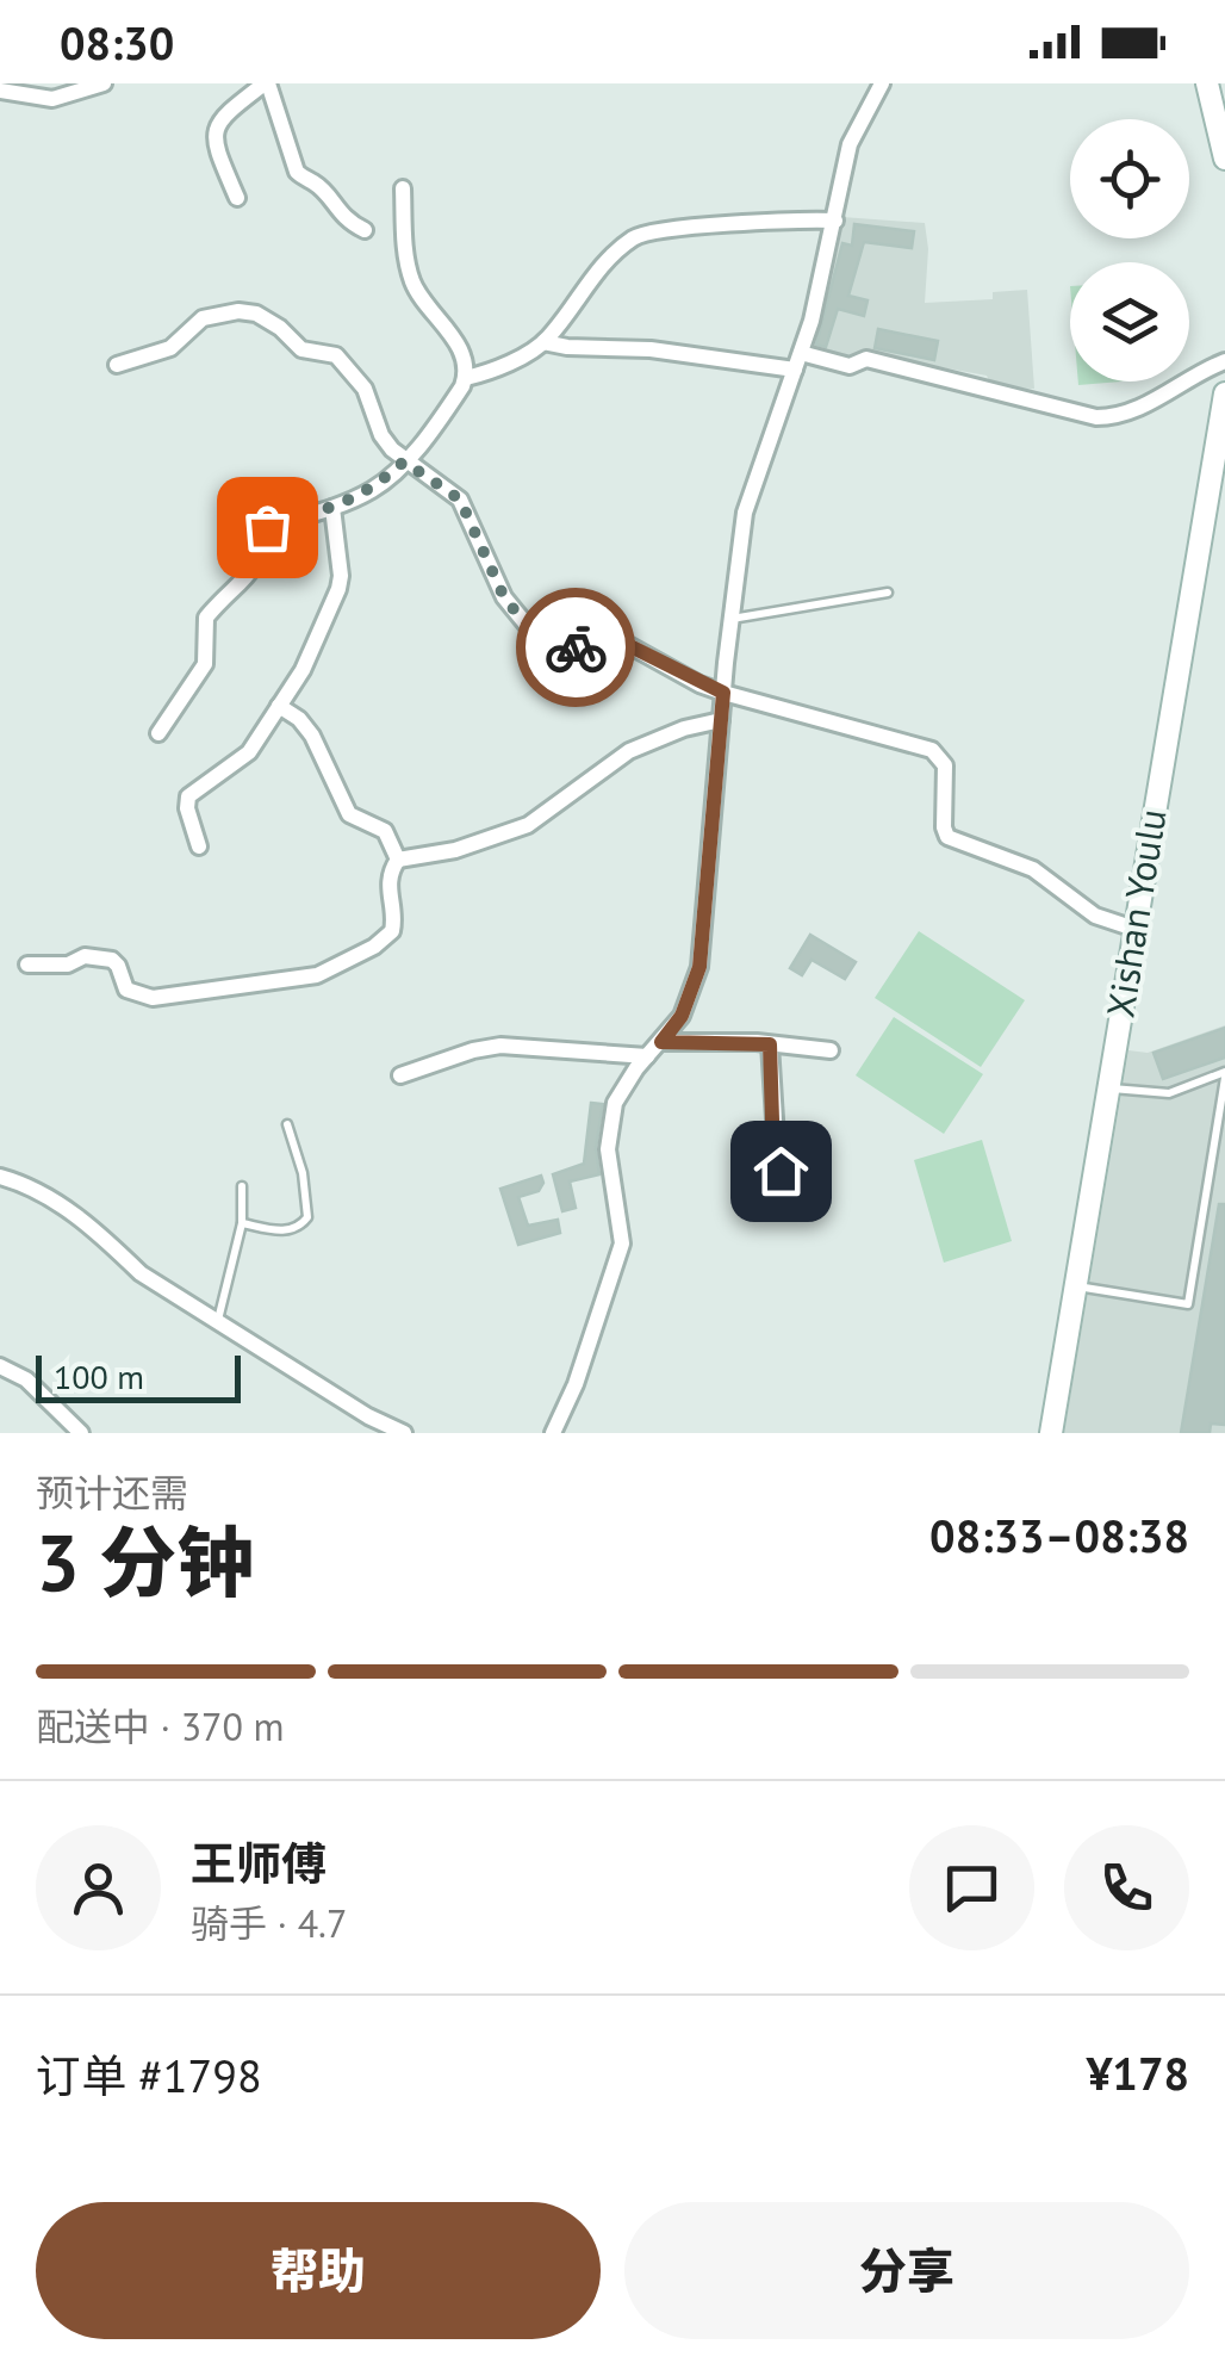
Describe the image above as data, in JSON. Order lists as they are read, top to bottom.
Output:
{
  "streets": {
    "street": ["Xishan Youlu"]
  },
  "scale_bar": "100 m",
  "page": {
    "status": "08:30",
    "scale": "100 m",
    "heading": ["3 分钟", "预计还需", "08:33–08:38"],
    "panel": [
      "王师傅",
      "骑手 · 4.7",
      "订单 #1798",
      "¥178"
    ],
    "bar": "配送中 · 370 m",
    "buttons": ["帮助", "分享"]
  }
}
